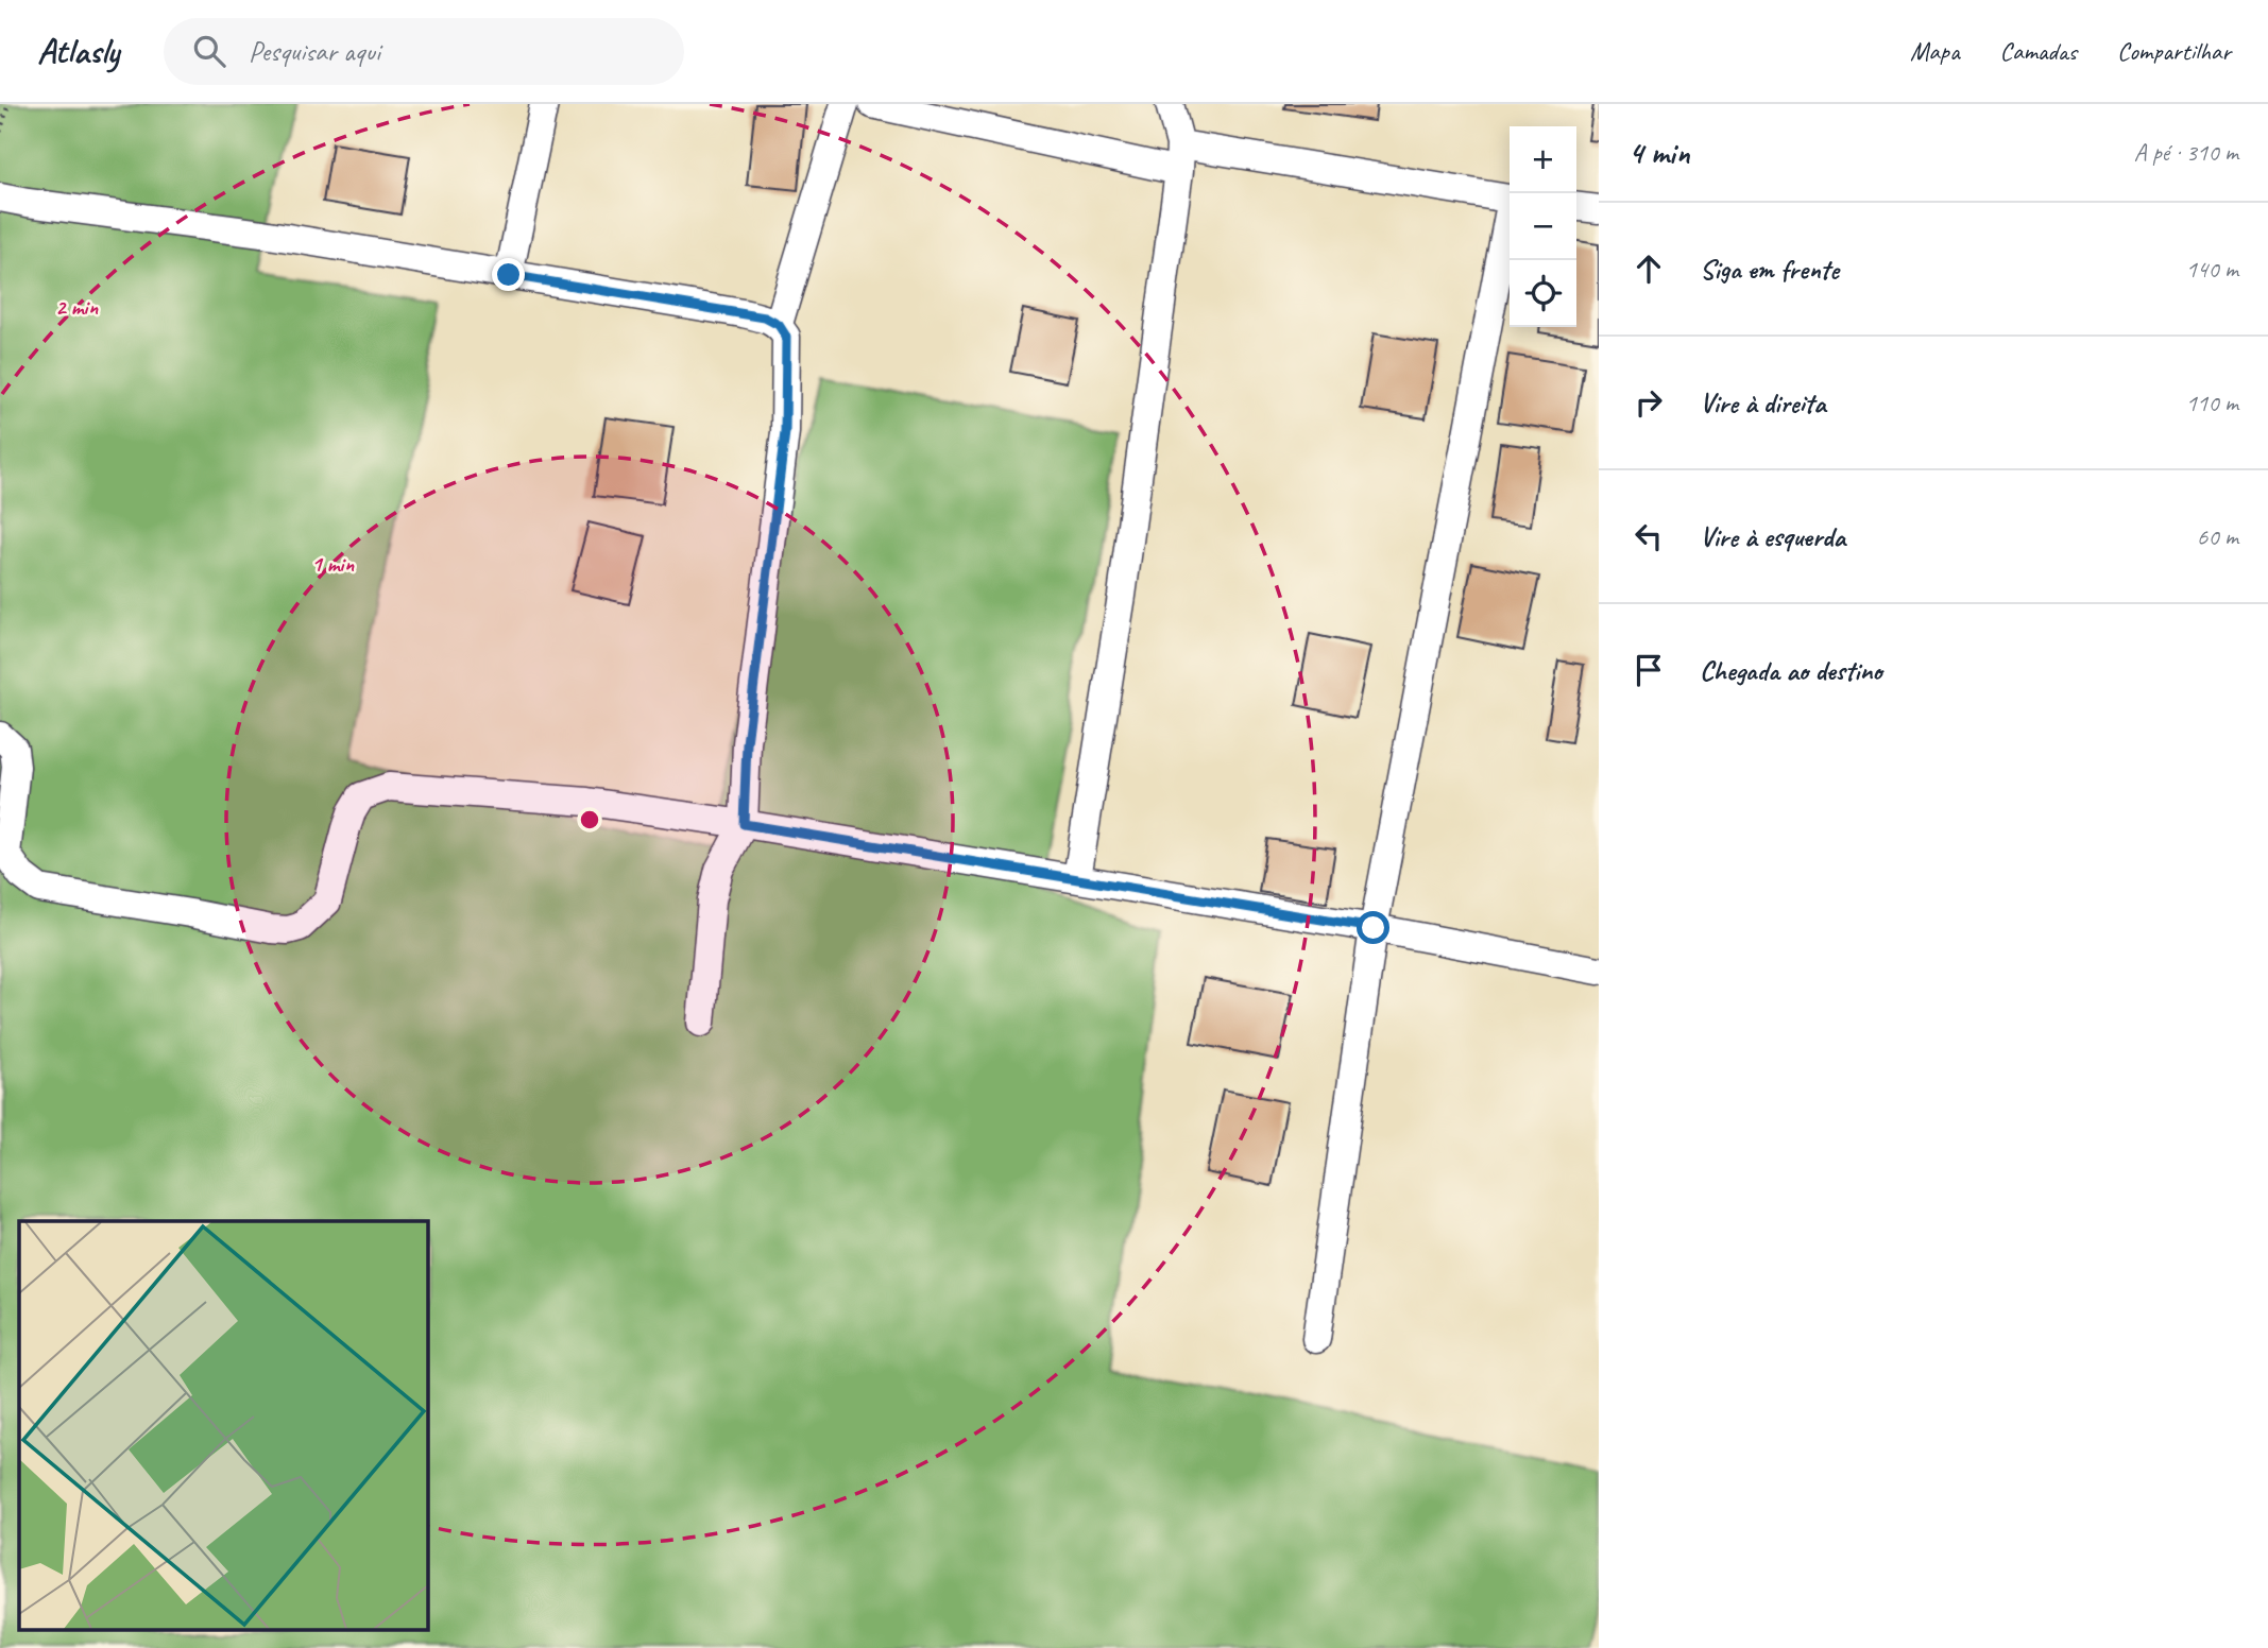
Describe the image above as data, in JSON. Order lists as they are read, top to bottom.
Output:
{
  "page": {
    "header": "Atlasly",
    "search": "Pesquisar aqui",
    "nav": ["Mapa", "Camadas", "Compartilhar"],
    "heading": ["4 min", "A pé · 310 m"],
    "map_buttons": ["+", "−"],
    "list": [
      ["Siga em frente", "140 m"],
      ["Vire à direita", "110 m"],
      ["Vire à esquerda", "60 m"],
      "Chegada ao destino"
    ]
  },
  "rings": ["2 min", "1 min"]
}
